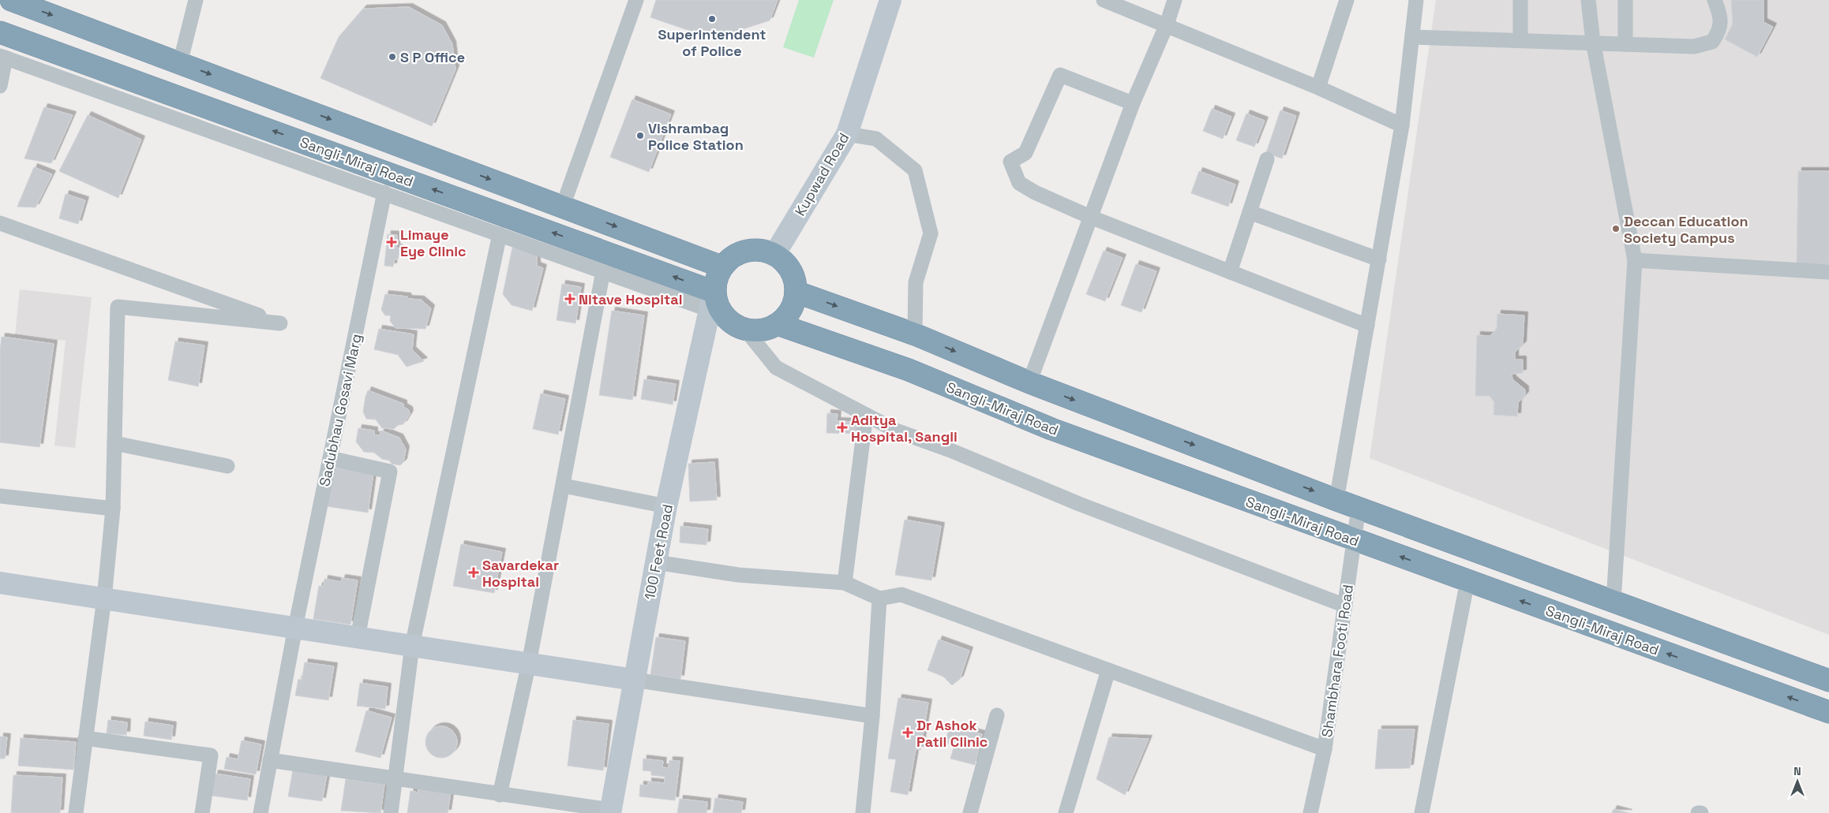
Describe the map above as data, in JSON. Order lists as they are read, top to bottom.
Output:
{
  "streets": {
    "highway": ["Sangli-Miraj Road"],
    "main road": ["Kupwad Road", "100 Feet Road"],
    "street": ["Sadubhau Gosavi Marg", "Shambhara Footi Road"]
  },
  "crossings": [
    ["Sangli-Miraj Road", "Kupwad Road"],
    ["Sangli-Miraj Road", "100 Feet Road"],
    ["Sangli-Miraj Road", "Shambhara Footi Road"],
    ["Kupwad Road", "100 Feet Road"]
  ],
  "places": {
    "other": [
      "Superintendent of Police",
      "S P Office",
      "Vishrambag Police Station",
      "Deccan Education Society Campus"
    ],
    "health": [
      "Limaye Eye Clinic",
      "Nitave Hospital",
      "Aditya Hospital, Sangli",
      "Savardekar Hospital",
      "Dr Ashok Patil Clinic"
    ]
  },
  "north": "top"
}
